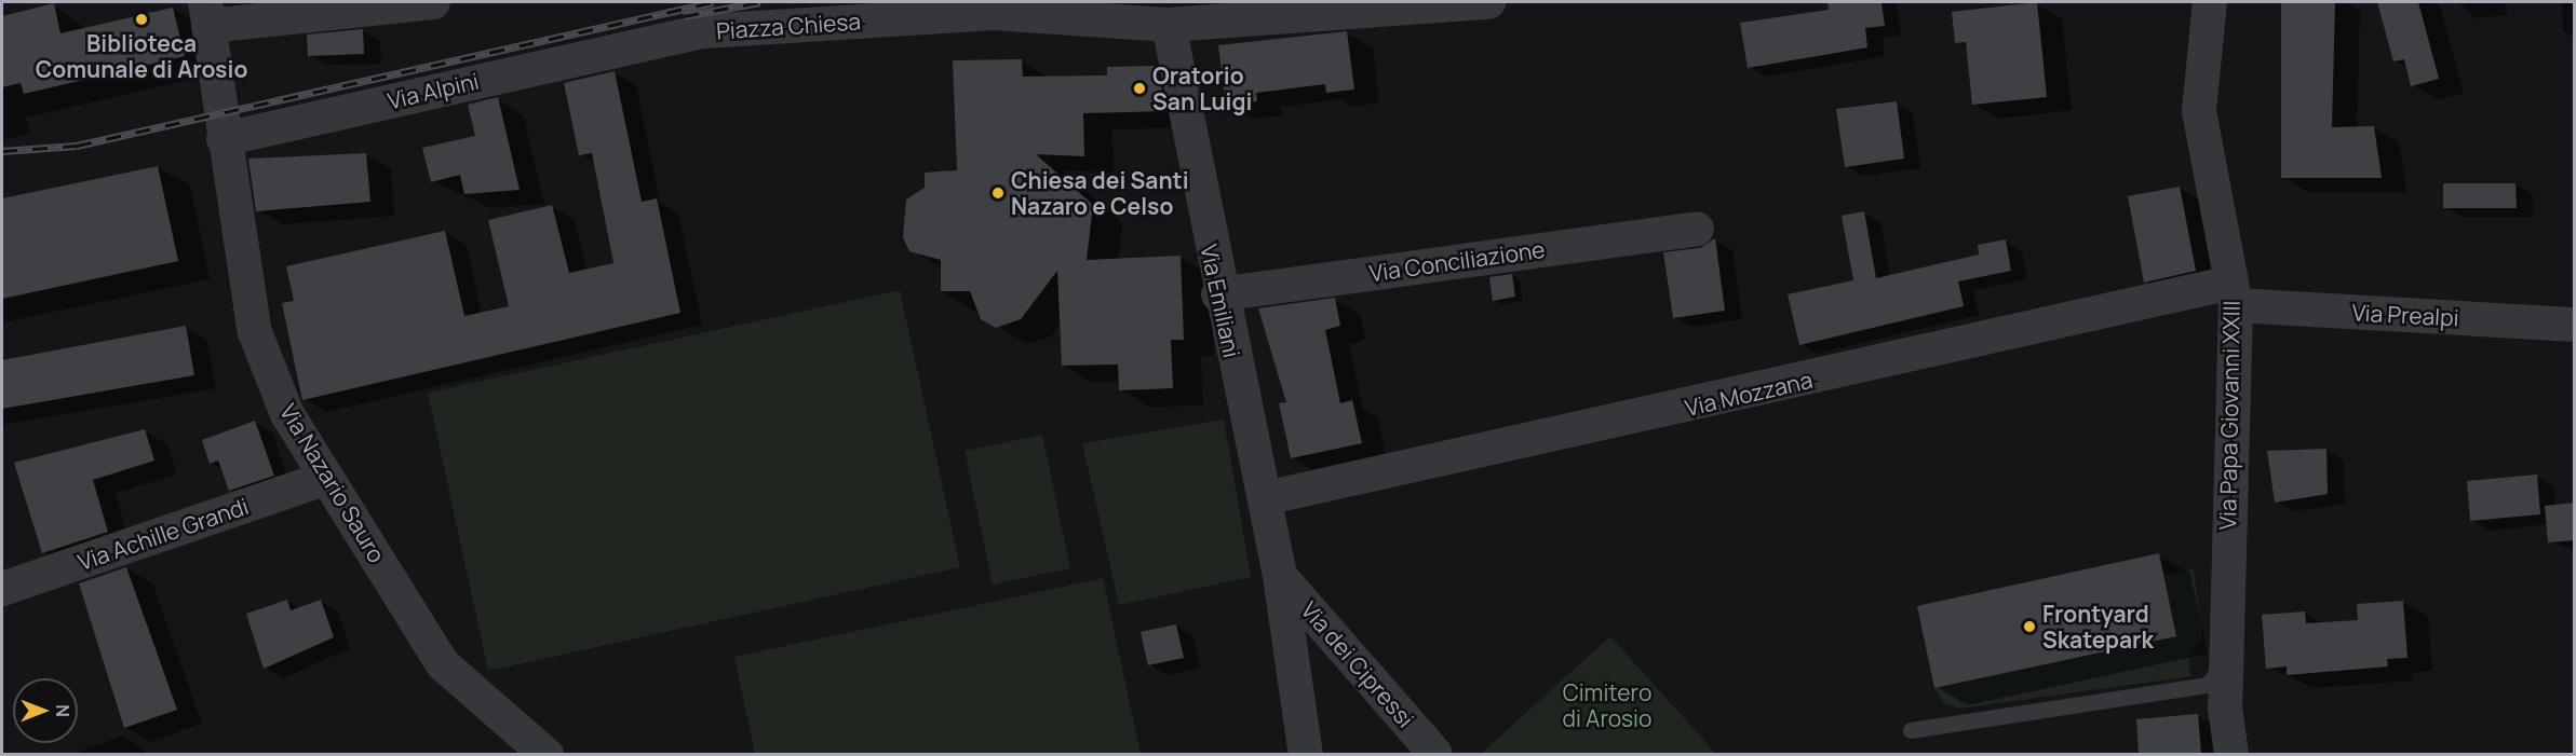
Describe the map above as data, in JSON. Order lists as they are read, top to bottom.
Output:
{
  "streets": {
    "street": [
      "Piazza Chiesa",
      "Via Alpini",
      "Via Conciliazione",
      "Via Emiliani",
      "Via Prealpi",
      "Via Mozzana",
      "Via Papa Giovanni XXIII",
      "Via Nazario Sauro",
      "Via Achille Grandi",
      "Via dei Cipressi"
    ]
  },
  "crossings": [
    ["Piazza Chiesa", "Via Alpini"],
    ["Piazza Chiesa", "Via Emiliani"],
    ["Via Alpini", "Via Nazario Sauro"],
    ["Via Conciliazione", "Via Emiliani"],
    ["Via Emiliani", "Via Mozzana"],
    ["Via Emiliani", "Via dei Cipressi"],
    ["Via Prealpi", "Via Mozzana"],
    ["Via Prealpi", "Via Papa Giovanni XXIII"],
    ["Via Mozzana", "Via Papa Giovanni XXIII"],
    ["Via Mozzana", "Via dei Cipressi"],
    ["Via Nazario Sauro", "Via Achille Grandi"]
  ],
  "parks": ["Cimitero di Arosio"],
  "places": [
    "Biblioteca Comunale di Arosio",
    "Oratorio San Luigi",
    "Chiesa dei Santi Nazaro e Celso",
    "Frontyard Skatepark"
  ],
  "north": "right"
}
